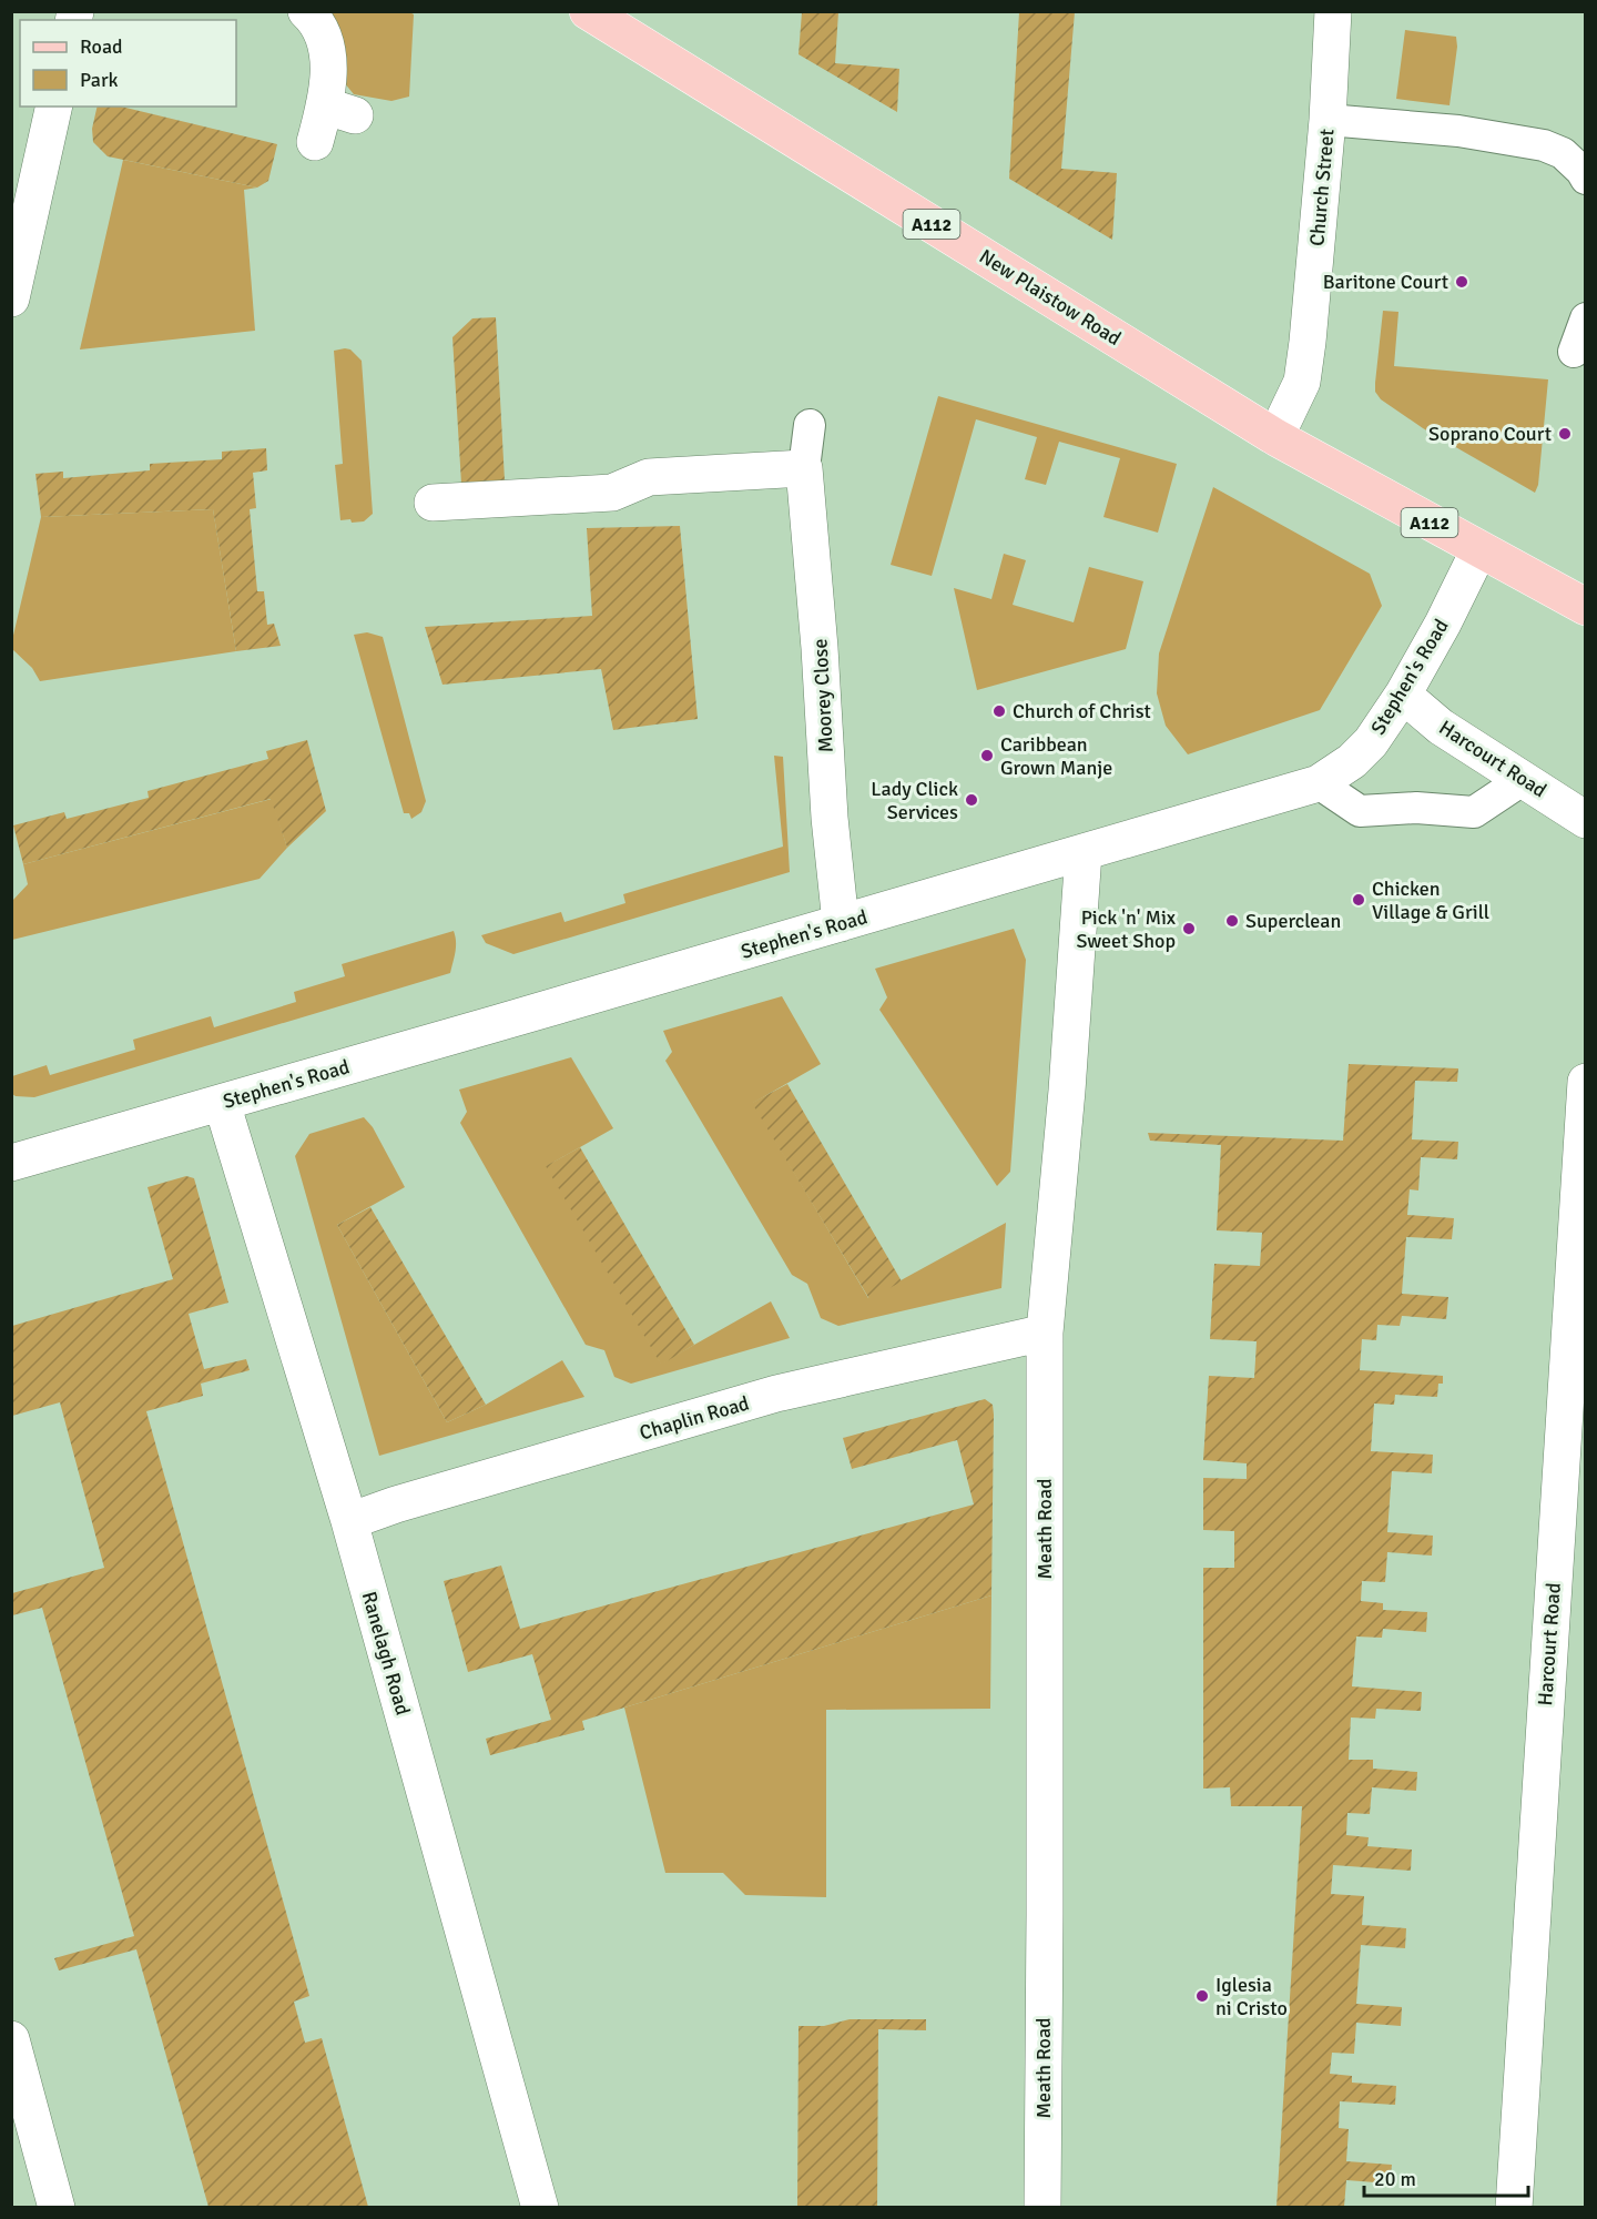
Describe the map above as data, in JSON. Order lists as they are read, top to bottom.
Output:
{
  "streets": {
    "main road": ["A112", "New Plaistow Road"],
    "street": [
      "Church Street",
      "Stephen's Road",
      "Moorey Close",
      "Harcourt Road",
      "Chaplin Road",
      "Meath Road",
      "Ranelagh Road"
    ]
  },
  "crossings": [
    ["Church Street", "A112"],
    ["Church Street", "New Plaistow Road"],
    ["A112", "New Plaistow Road"],
    ["A112", "Stephen's Road"],
    ["Stephen's Road", "Moorey Close"],
    ["Stephen's Road", "Harcourt Road"],
    ["Stephen's Road", "Meath Road"],
    ["Stephen's Road", "Ranelagh Road"],
    ["Chaplin Road", "Meath Road"],
    ["Chaplin Road", "Ranelagh Road"]
  ],
  "places": [
    "Baritone Court",
    "Soprano Court",
    "Church of Christ",
    "Caribbean Grown Manje",
    "Lady Click Services",
    "Chicken Village & Grill",
    "Superclean",
    "Pick 'n' Mix Sweet Shop",
    "Iglesia ni Cristo"
  ],
  "legend": ["Road", "Park"],
  "scale_bar": "20 m"
}
